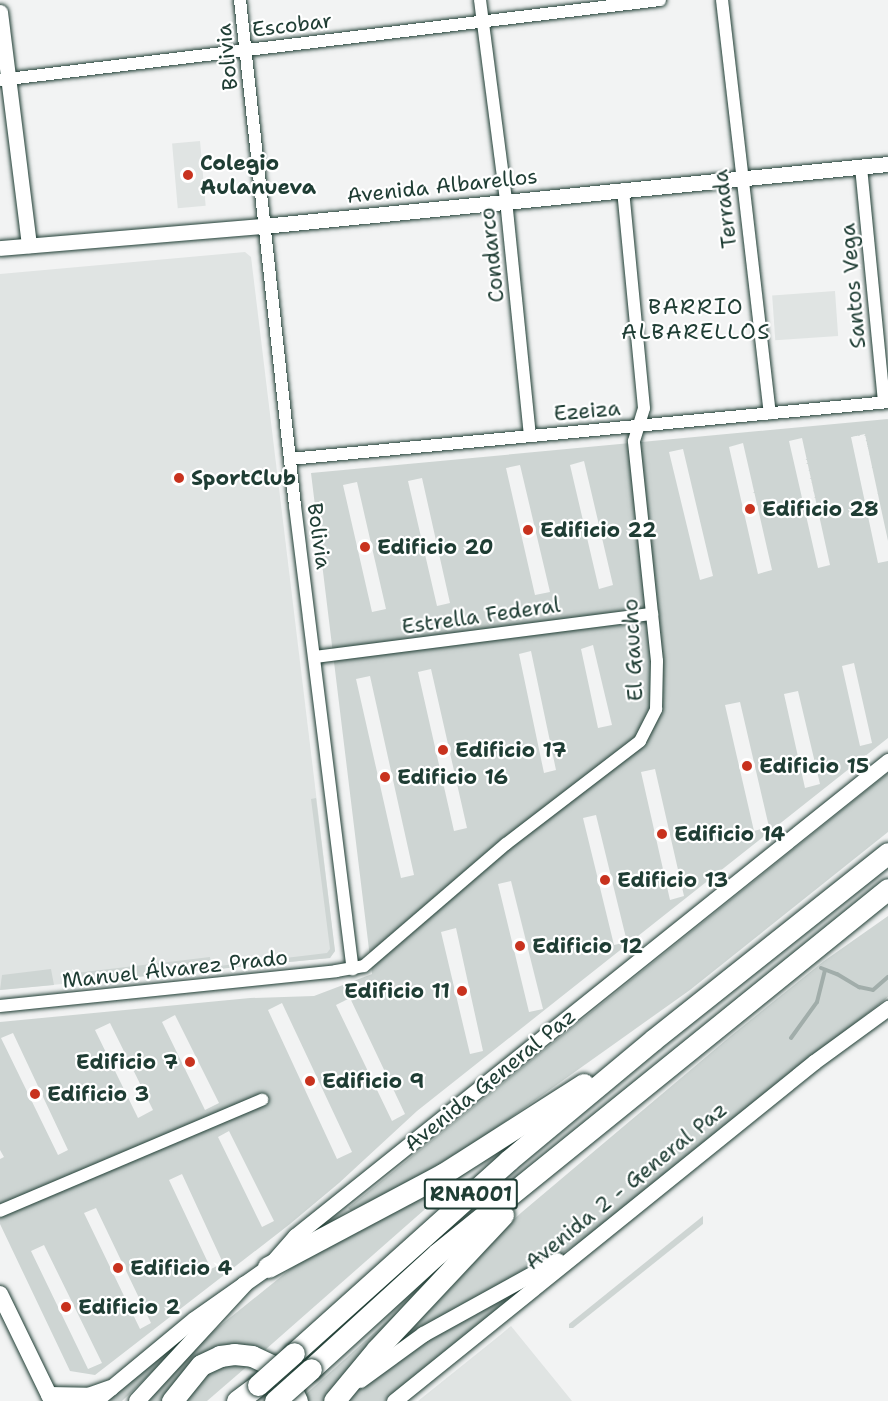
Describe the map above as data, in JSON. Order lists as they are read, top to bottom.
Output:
{
  "streets": {
    "highway": ["RNA001"],
    "street": [
      "Escobar",
      "Bolivia",
      "Avenida Albarellos",
      "Terrada",
      "Condarco",
      "Santos Vega",
      "Ezeiza",
      "Estrella Federal",
      "El Gaucho",
      "Manuel Álvarez Prado",
      "Avenida General Paz",
      "Avenida 2 - General Paz"
    ]
  },
  "crossings": [
    ["Escobar", "Bolivia"],
    ["Escobar", "Condarco"],
    ["Bolivia", "Avenida Albarellos"],
    ["Bolivia", "Ezeiza"],
    ["Bolivia", "Estrella Federal"],
    ["Bolivia", "El Gaucho"],
    ["Bolivia", "Manuel Álvarez Prado"],
    ["Avenida Albarellos", "Terrada"],
    ["Avenida Albarellos", "Condarco"],
    ["Avenida Albarellos", "Santos Vega"],
    ["Avenida Albarellos", "El Gaucho"],
    ["Terrada", "Ezeiza"],
    ["Condarco", "Ezeiza"],
    ["Santos Vega", "Ezeiza"],
    ["Ezeiza", "El Gaucho"],
    ["Estrella Federal", "El Gaucho"],
    ["El Gaucho", "Manuel Álvarez Prado"]
  ],
  "districts": ["BARRIO ALBARELLOS"],
  "places": [
    "Colegio Aulanueva",
    "SportClub",
    "Edificio 28",
    "Edificio 22",
    "Edificio 20",
    "Edificio 17",
    "Edificio 15",
    "Edificio 16",
    "Edificio 14",
    "Edificio 13",
    "Edificio 12",
    "Edificio 11",
    "Edificio 7",
    "Edificio 9",
    "Edificio 3",
    "Edificio 4",
    "Edificio 2"
  ]
}
